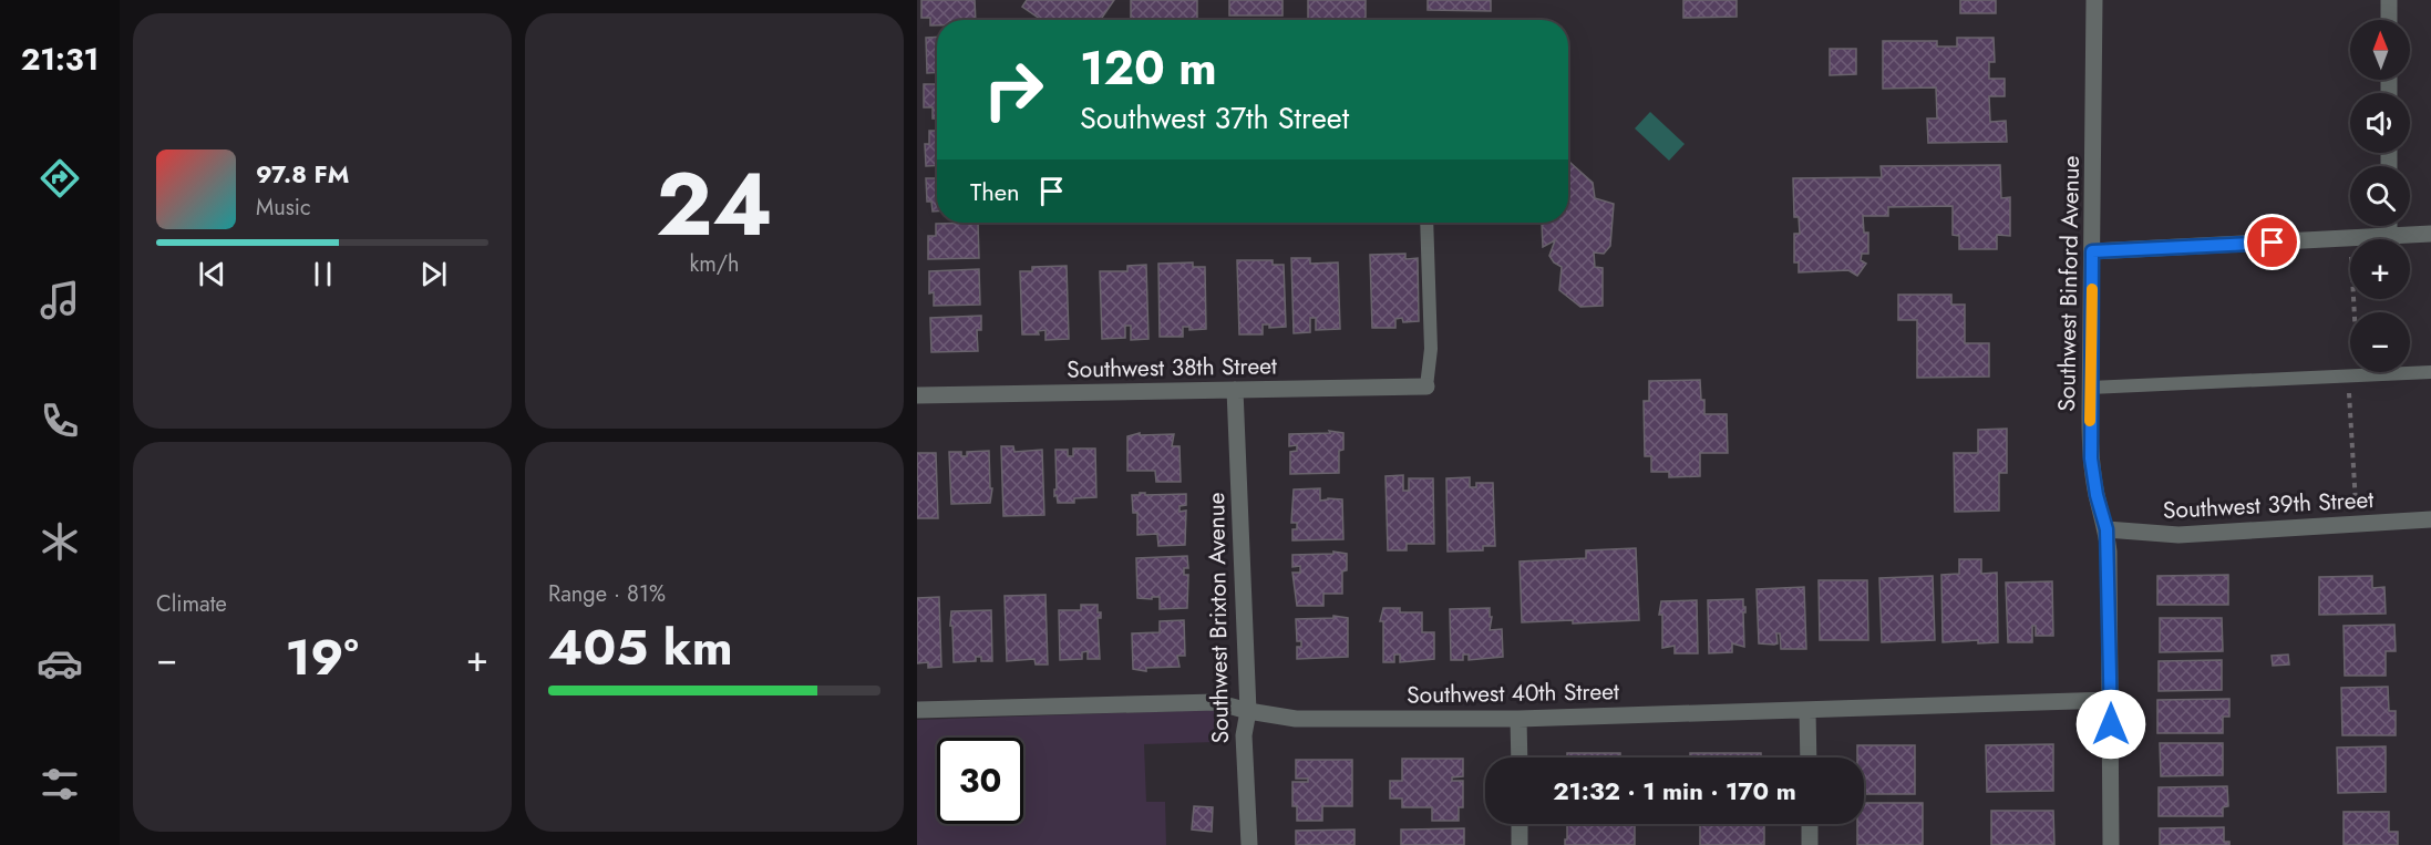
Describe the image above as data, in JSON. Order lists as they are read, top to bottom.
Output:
{
  "streets": {
    "street": [
      "Southwest Binford Avenue",
      "Southwest 38th Street",
      "Southwest 39th Street",
      "Southwest Brixton Avenue",
      "Southwest 40th Street"
    ]
  },
  "crossings": [
    ["Southwest Binford Avenue", "Southwest 39th Street"],
    ["Southwest Binford Avenue", "Southwest 40th Street"],
    ["Southwest 38th Street", "Southwest Brixton Avenue"],
    ["Southwest Brixton Avenue", "Southwest 40th Street"]
  ],
  "north": "top",
  "page": {
    "tabs": "21:31",
    "tile": [
      ["24", "km/h"],
      "Climate",
      ["Range · 81%", "405 km"]
    ],
    "map_buttons": ["+", "−"],
    "turn": ["120 m", "Southwest 37th Street"],
    "song": ["97.8 FM", "Music"],
    "then": "Then",
    "heat": ["−", "19°", "+"],
    "limit": "30",
    "trip": "21:32 · 1 min · 170 m"
  }
}
